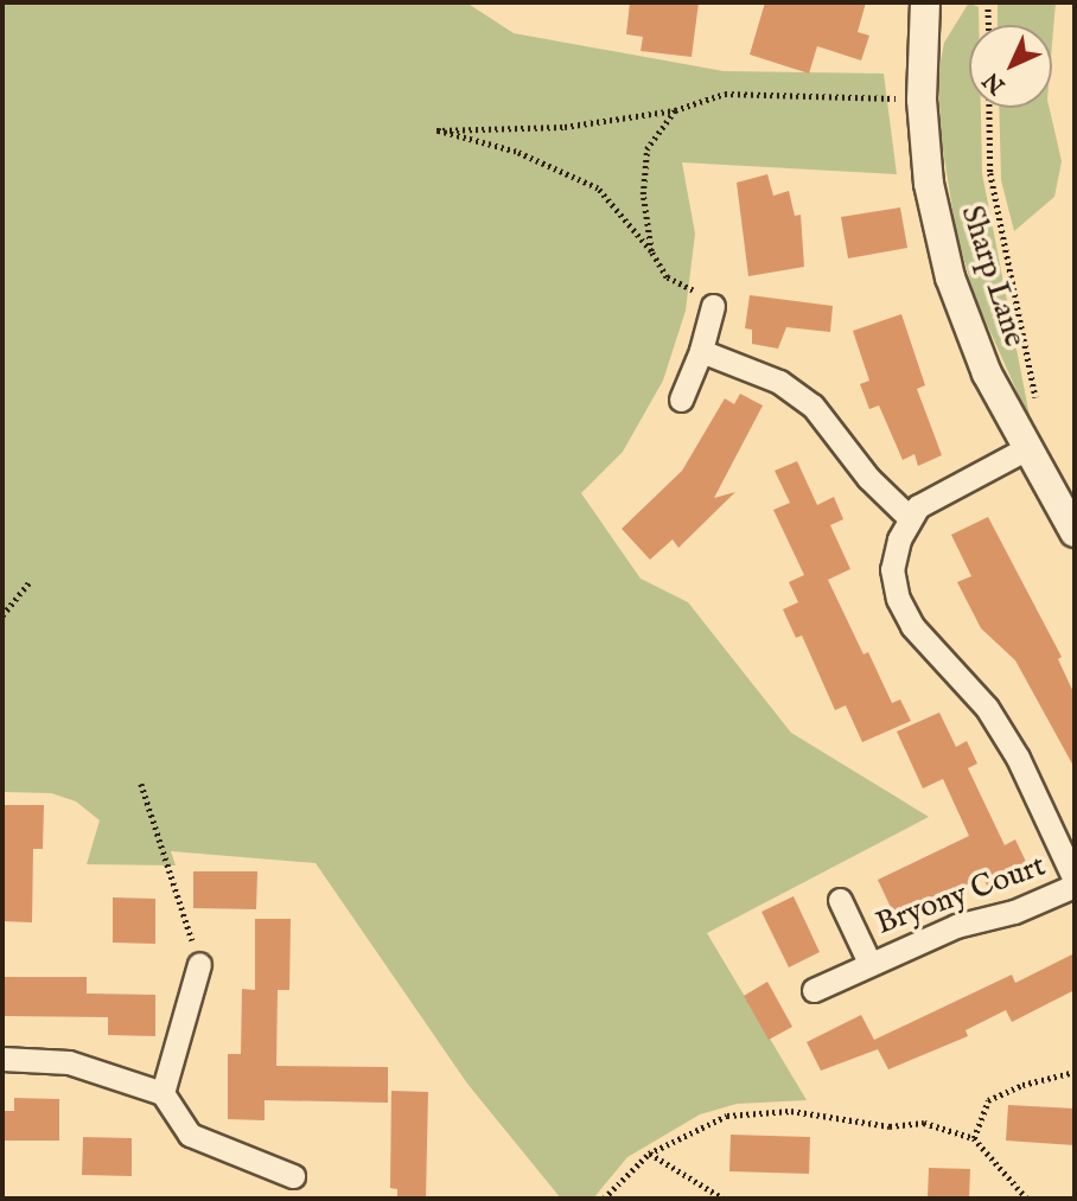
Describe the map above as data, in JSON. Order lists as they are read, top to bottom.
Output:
{
  "streets": {
    "street": ["Sharp Lane", "Bryony Court"]
  },
  "north": "bottom left"
}
